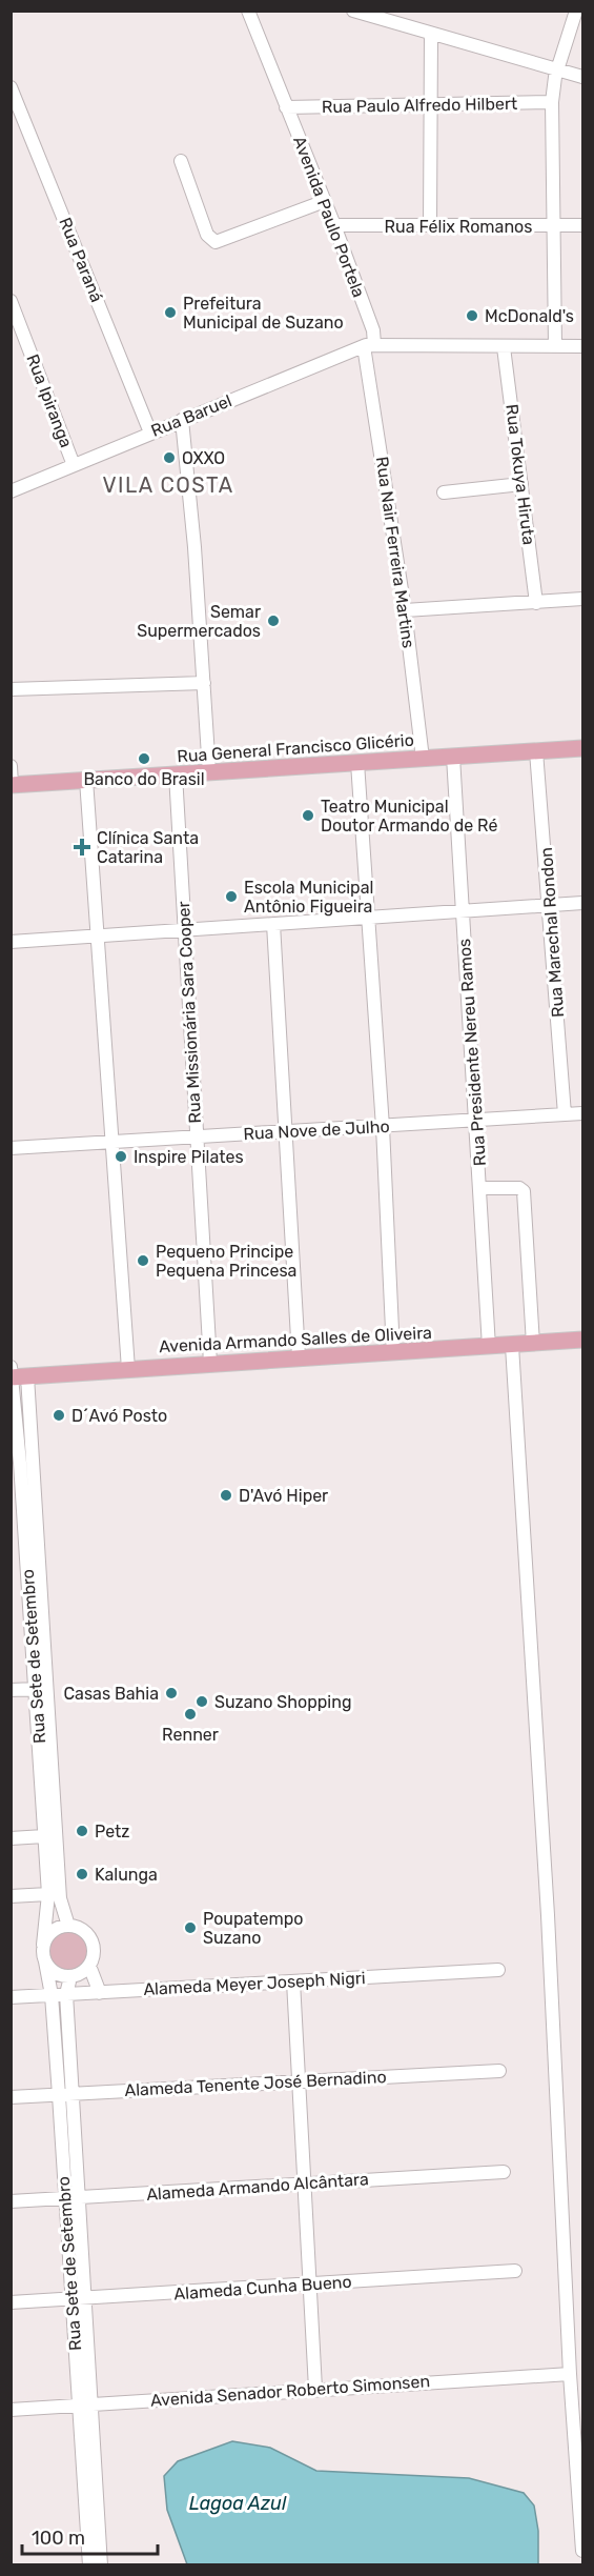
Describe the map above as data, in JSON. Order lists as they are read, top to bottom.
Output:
{
  "streets": {
    "main road": ["Rua General Francisco Glicério", "Avenida Armando Salles de Oliveira"],
    "street": [
      "Rua Paulo Alfredo Hilbert",
      "Avenida Paulo Portela",
      "Rua Félix Romanos",
      "Rua Paraná",
      "Rua Ipiranga",
      "Rua Baruel",
      "Rua Tokuya Hiruta",
      "Rua Nair Ferreira Martins",
      "Rua Marechal Rondon",
      "Rua Missionária Sara Cooper",
      "Rua Presidente Nereu Ramos",
      "Rua Nove de Julho",
      "Rua Sete de Setembro",
      "Alameda Meyer Joseph Nigri",
      "Alameda Tenente José Bernadino",
      "Alameda Armando Alcântara",
      "Alameda Cunha Bueno",
      "Avenida Senador Roberto Simonsen"
    ]
  },
  "crossings": [
    ["Rua Paulo Alfredo Hilbert", "Avenida Paulo Portela"],
    ["Avenida Paulo Portela", "Rua Félix Romanos"],
    ["Avenida Paulo Portela", "Rua Baruel"],
    ["Avenida Paulo Portela", "Rua Nair Ferreira Martins"],
    ["Rua Paraná", "Rua Baruel"],
    ["Rua Ipiranga", "Rua Baruel"],
    ["Rua Baruel", "Rua Nair Ferreira Martins"],
    ["Rua Nair Ferreira Martins", "Rua General Francisco Glicério"],
    ["Rua General Francisco Glicério", "Rua Marechal Rondon"],
    ["Rua General Francisco Glicério", "Rua Missionária Sara Cooper"],
    ["Rua General Francisco Glicério", "Rua Presidente Nereu Ramos"],
    ["Rua Marechal Rondon", "Rua Nove de Julho"],
    ["Rua Missionária Sara Cooper", "Rua Nove de Julho"],
    ["Rua Missionária Sara Cooper", "Avenida Armando Salles de Oliveira"],
    ["Rua Presidente Nereu Ramos", "Rua Nove de Julho"],
    ["Rua Presidente Nereu Ramos", "Avenida Armando Salles de Oliveira"],
    ["Avenida Armando Salles de Oliveira", "Rua Sete de Setembro"],
    ["Rua Sete de Setembro", "Alameda Meyer Joseph Nigri"],
    ["Rua Sete de Setembro", "Alameda Tenente José Bernadino"],
    ["Rua Sete de Setembro", "Alameda Armando Alcântara"],
    ["Rua Sete de Setembro", "Alameda Cunha Bueno"],
    ["Rua Sete de Setembro", "Avenida Senador Roberto Simonsen"]
  ],
  "districts": ["VILA COSTA"],
  "water": ["Lagoa Azul"],
  "places": {
    "other": [
      "Prefeitura Municipal de Suzano",
      "McDonald's",
      "OXXO",
      "Semar Supermercados",
      "Banco do Brasil",
      "Teatro Municipal Doutor Armando de Ré",
      "Escola Municipal Antônio Figueira",
      "Inspire Pilates",
      "Pequeno Principe Pequena Princesa",
      "D´Avó Posto",
      "D'Avó Hiper",
      "Casas Bahia",
      "Suzano Shopping",
      "Renner",
      "Petz",
      "Kalunga",
      "Poupatempo Suzano"
    ],
    "health": ["Clínica Santa Catarina"]
  },
  "scale_bar": "100 m"
}
